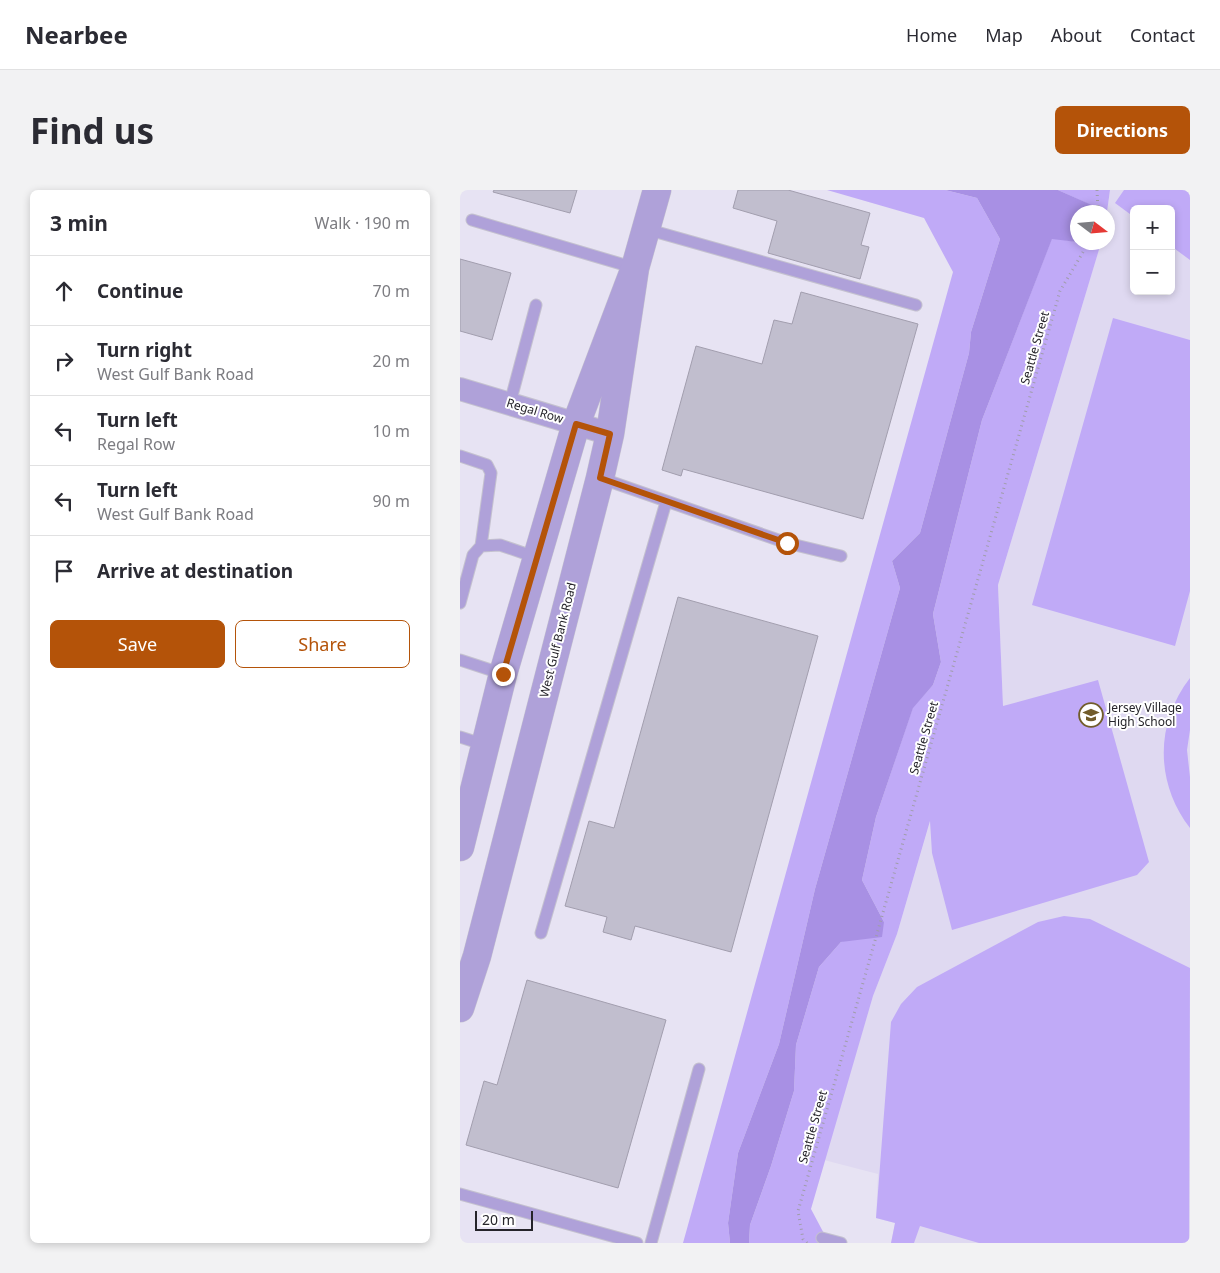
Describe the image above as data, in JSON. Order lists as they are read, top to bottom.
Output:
{
  "streets": {
    "street": ["Regal Row", "West Gulf Bank Road"],
    "path": ["Seattle Street"]
  },
  "crossings": [
    ["Regal Row", "West Gulf Bank Road"]
  ],
  "places": {
    "school or university": ["Jersey Village High School"]
  },
  "scale_bar": "20 m",
  "north": "right",
  "page": {
    "header": "Nearbee",
    "nav": [
      "Home",
      "Map",
      "About",
      "Contact"
    ],
    "buttons": [
      "Directions",
      ["Save", "Share"]
    ],
    "title": "Find us",
    "heading": ["3 min", "Walk · 190 m"],
    "map_buttons": ["+", "−"],
    "list": [
      ["Continue", "70 m"],
      ["Turn right", "West Gulf Bank Road", "20 m"],
      ["Turn left", "Regal Row", "10 m"],
      ["Turn left", "West Gulf Bank Road", "90 m"],
      "Arrive at destination"
    ],
    "scale": "20 m"
  }
}
